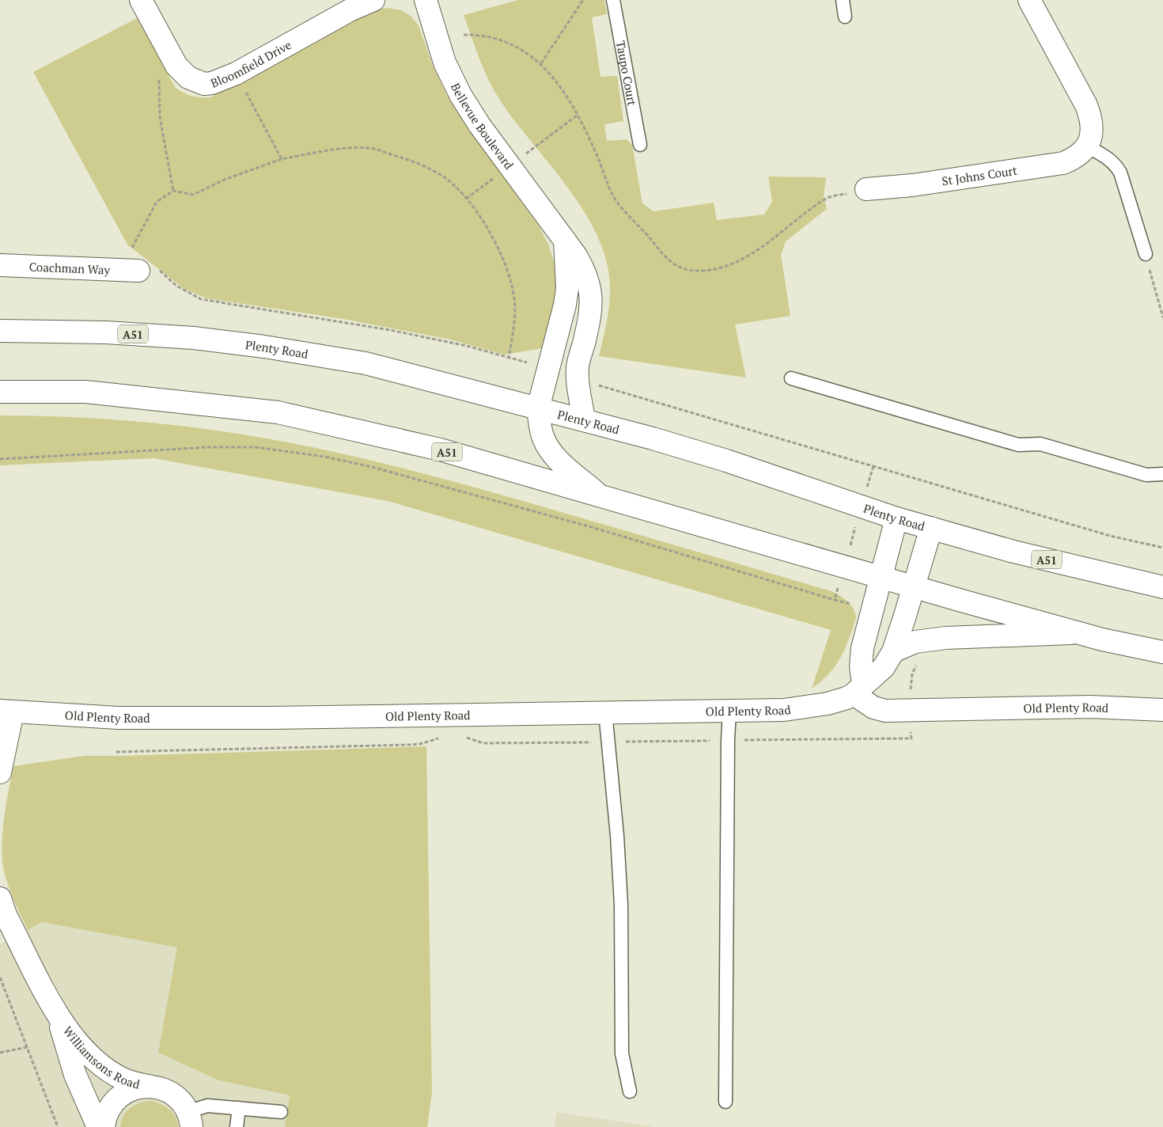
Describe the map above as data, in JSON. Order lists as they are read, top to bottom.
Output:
{
  "streets": {
    "main road": [
      "Bloomfield Drive",
      "Bellevue Boulevard",
      "St Johns Court",
      "Coachman Way",
      "A51",
      "Plenty Road",
      "Old Plenty Road",
      "Williamsons Road"
    ],
    "lane": ["Taupo Court"]
  },
  "crossings": [
    ["Bellevue Boulevard", "Plenty Road"],
    ["A51", "Old Plenty Road"],
    ["Plenty Road", "Old Plenty Road"]
  ]
}
